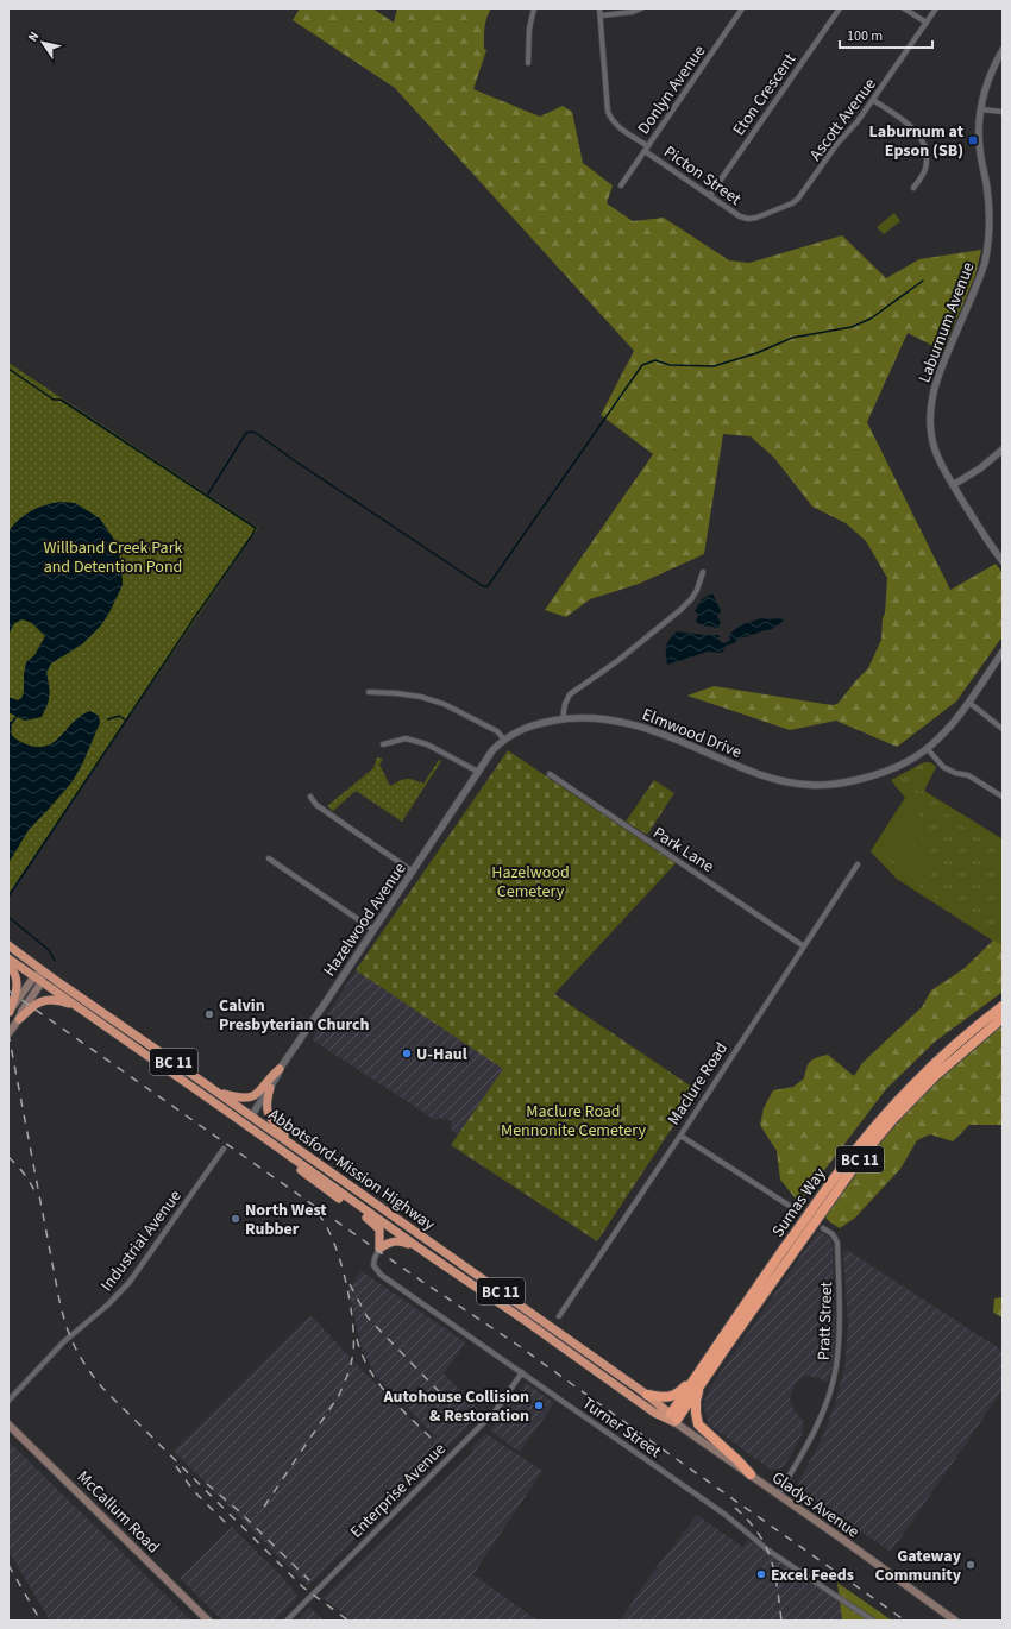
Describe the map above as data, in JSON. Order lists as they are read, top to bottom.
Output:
{
  "streets": {
    "highway": ["BC 11", "Abbotsford-Mission Highway", "Sumas Way"],
    "main road": ["Gladys Avenue", "McCallum Road"],
    "street": [
      "Donlyn Avenue",
      "Eton Crescent",
      "Ascott Avenue",
      "Picton Street",
      "Laburnum Avenue",
      "Elmwood Drive",
      "Park Lane",
      "Hazelwood Avenue",
      "Maclure Road",
      "Industrial Avenue",
      "Pratt Street",
      "Turner Street",
      "Enterprise Avenue"
    ]
  },
  "crossings": [
    ["Donlyn Avenue", "Picton Street"],
    ["Eton Crescent", "Picton Street"],
    ["Ascott Avenue", "Picton Street"],
    ["Elmwood Drive", "Hazelwood Avenue"],
    ["Park Lane", "Maclure Road"],
    ["Hazelwood Avenue", "Abbotsford-Mission Highway"],
    ["Abbotsford-Mission Highway", "Sumas Way"],
    ["Abbotsford-Mission Highway", "Gladys Avenue"],
    ["Sumas Way", "Gladys Avenue"],
    ["Pratt Street", "Gladys Avenue"],
    ["Turner Street", "Enterprise Avenue"]
  ],
  "parks": ["Willband Creek Park and Detention Pond", "Hazelwood Cemetery", "Maclure Road Mennonite Cemetery"],
  "places": {
    "transit": ["Laburnum at Epson (SB)"],
    "other": [
      "Calvin Presbyterian Church",
      "U-Haul",
      "North West Rubber",
      "Autohouse Collision & Restoration",
      "Gateway Community",
      "Excel Feeds"
    ]
  },
  "scale_bar": "100 m",
  "north": "top left"
}
